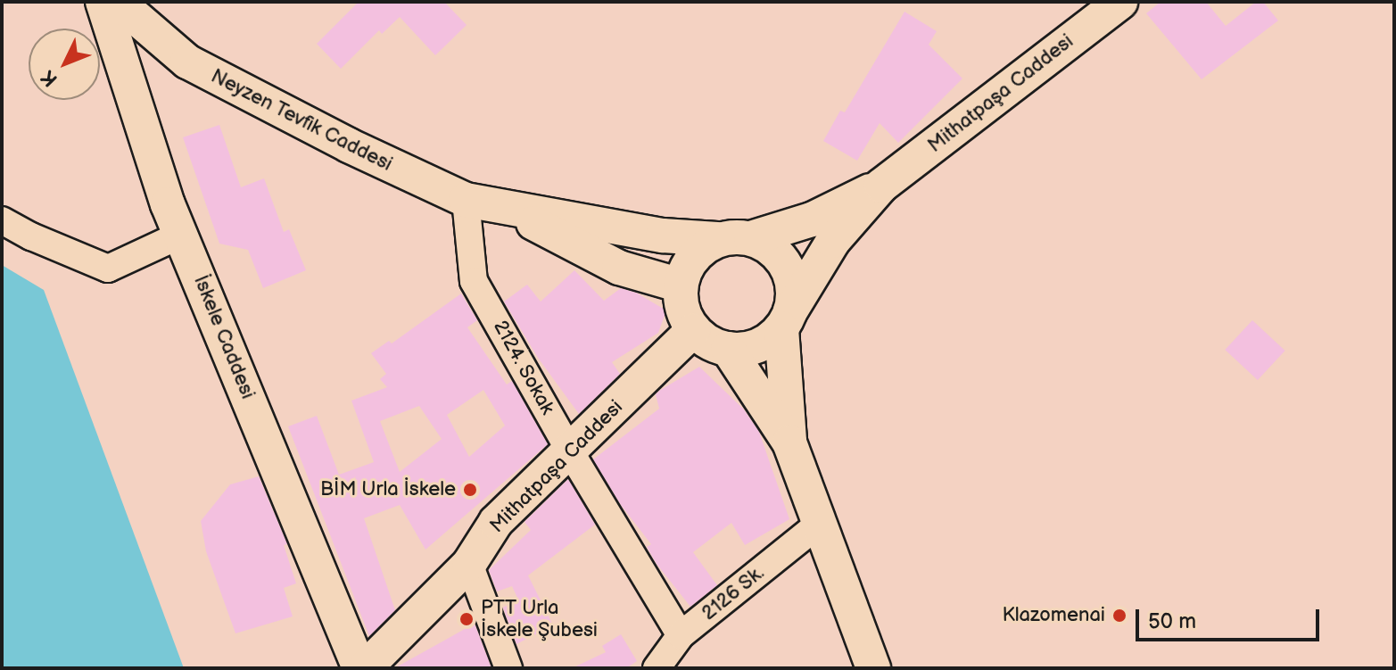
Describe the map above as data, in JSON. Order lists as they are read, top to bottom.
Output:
{
  "streets": {
    "street": [
      "Mithatpaşa Caddesi",
      "Neyzen Tevfik Caddesi",
      "İskele Caddesi",
      "2124. Sokak",
      "2126 Sk."
    ]
  },
  "crossings": [
    ["Mithatpaşa Caddesi", "Neyzen Tevfik Caddesi"],
    ["Mithatpaşa Caddesi", "2124. Sokak"],
    ["Neyzen Tevfik Caddesi", "2124. Sokak"],
    ["2124. Sokak", "2126 Sk."]
  ],
  "places": ["BİM Urla İskele", "Klazomenai", "PTT Urla İskele Şubesi"],
  "scale_bar": "50 m",
  "north": "bottom left"
}
